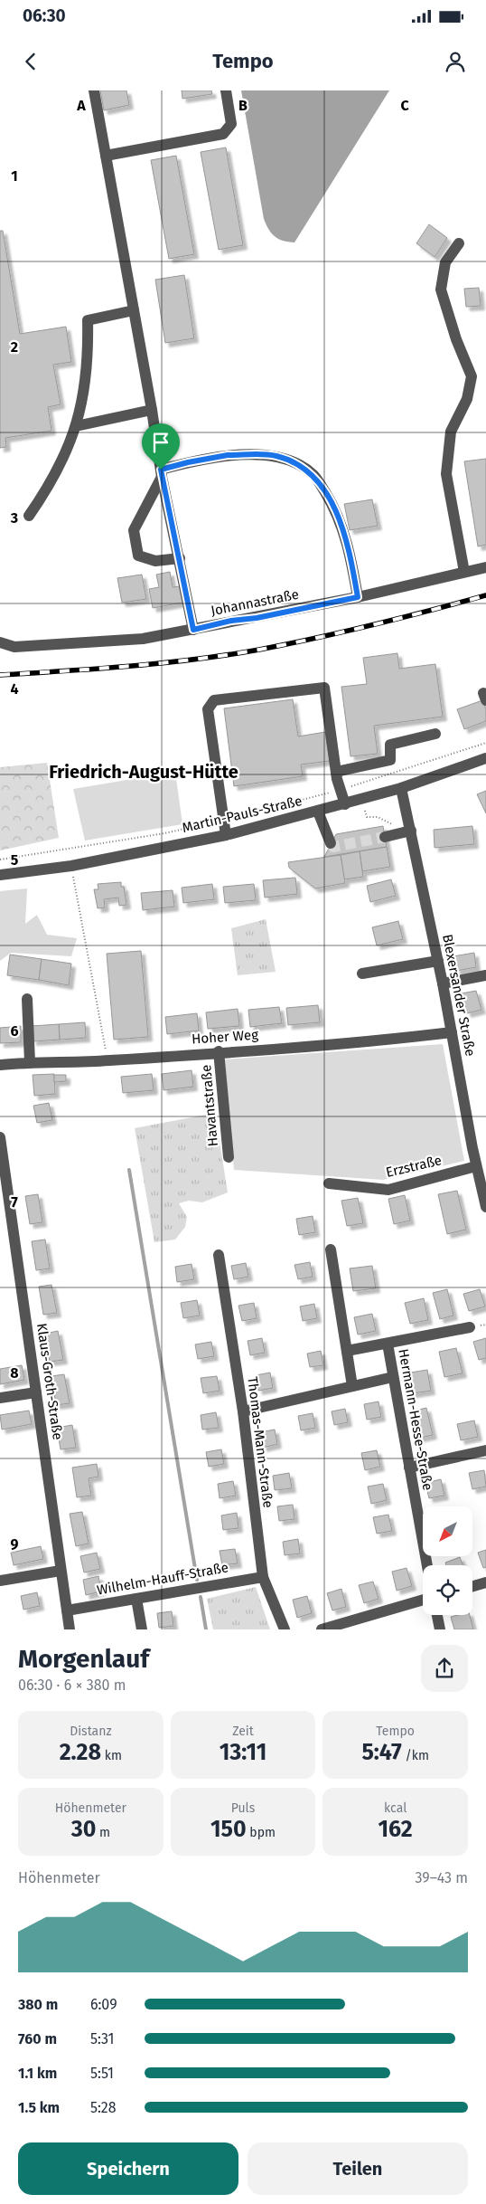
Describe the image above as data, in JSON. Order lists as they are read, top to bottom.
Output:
{
  "streets": {
    "street": [
      "Johannastraße",
      "Martin-Pauls-Straße",
      "Blexersander Straße",
      "Hoher Weg",
      "Havantstraße",
      "Erzstraße",
      "Klaus-Groth-Straße",
      "Hermann-Hesse-Straße",
      "Thomas-Mann-Straße",
      "Wilhelm-Hauff-Straße"
    ]
  },
  "crossings": [
    ["Martin-Pauls-Straße", "Blexersander Straße"],
    ["Blexersander Straße", "Hoher Weg"],
    ["Blexersander Straße", "Erzstraße"],
    ["Hoher Weg", "Havantstraße"],
    ["Klaus-Groth-Straße", "Wilhelm-Hauff-Straße"],
    ["Thomas-Mann-Straße", "Wilhelm-Hauff-Straße"]
  ],
  "districts": ["Friedrich-August-Hütte"],
  "north": "bottom left",
  "page": {
    "status": "06:30",
    "header": "Tempo",
    "heading": ["Morgenlauf", "06:30 · 6 × 380 m"],
    "stats": [
      ["Distanz", "2.28 km"],
      ["Zeit", "13:11"],
      ["Tempo", "5:47 /km"],
      ["Höhenmeter", "30 m"],
      ["Puls", "150 bpm"],
      ["kcal", "162"]
    ],
    "chart": ["Höhenmeter", "39–43 m"],
    "list": [
      {
        "name": "380 m",
        "note": "6:09"
      },
      {
        "name": "760 m",
        "note": "5:31"
      },
      {
        "name": "1.1 km",
        "note": "5:51"
      },
      {
        "name": "1.5 km",
        "note": "5:28"
      }
    ],
    "buttons": ["Speichern", "Teilen"]
  },
  "grid": {
    "columns": ["A", "B", "C"],
    "rows": [
      "1",
      "2",
      "3",
      "4",
      "5",
      "6",
      "7",
      "8",
      "9"
    ]
  }
}
